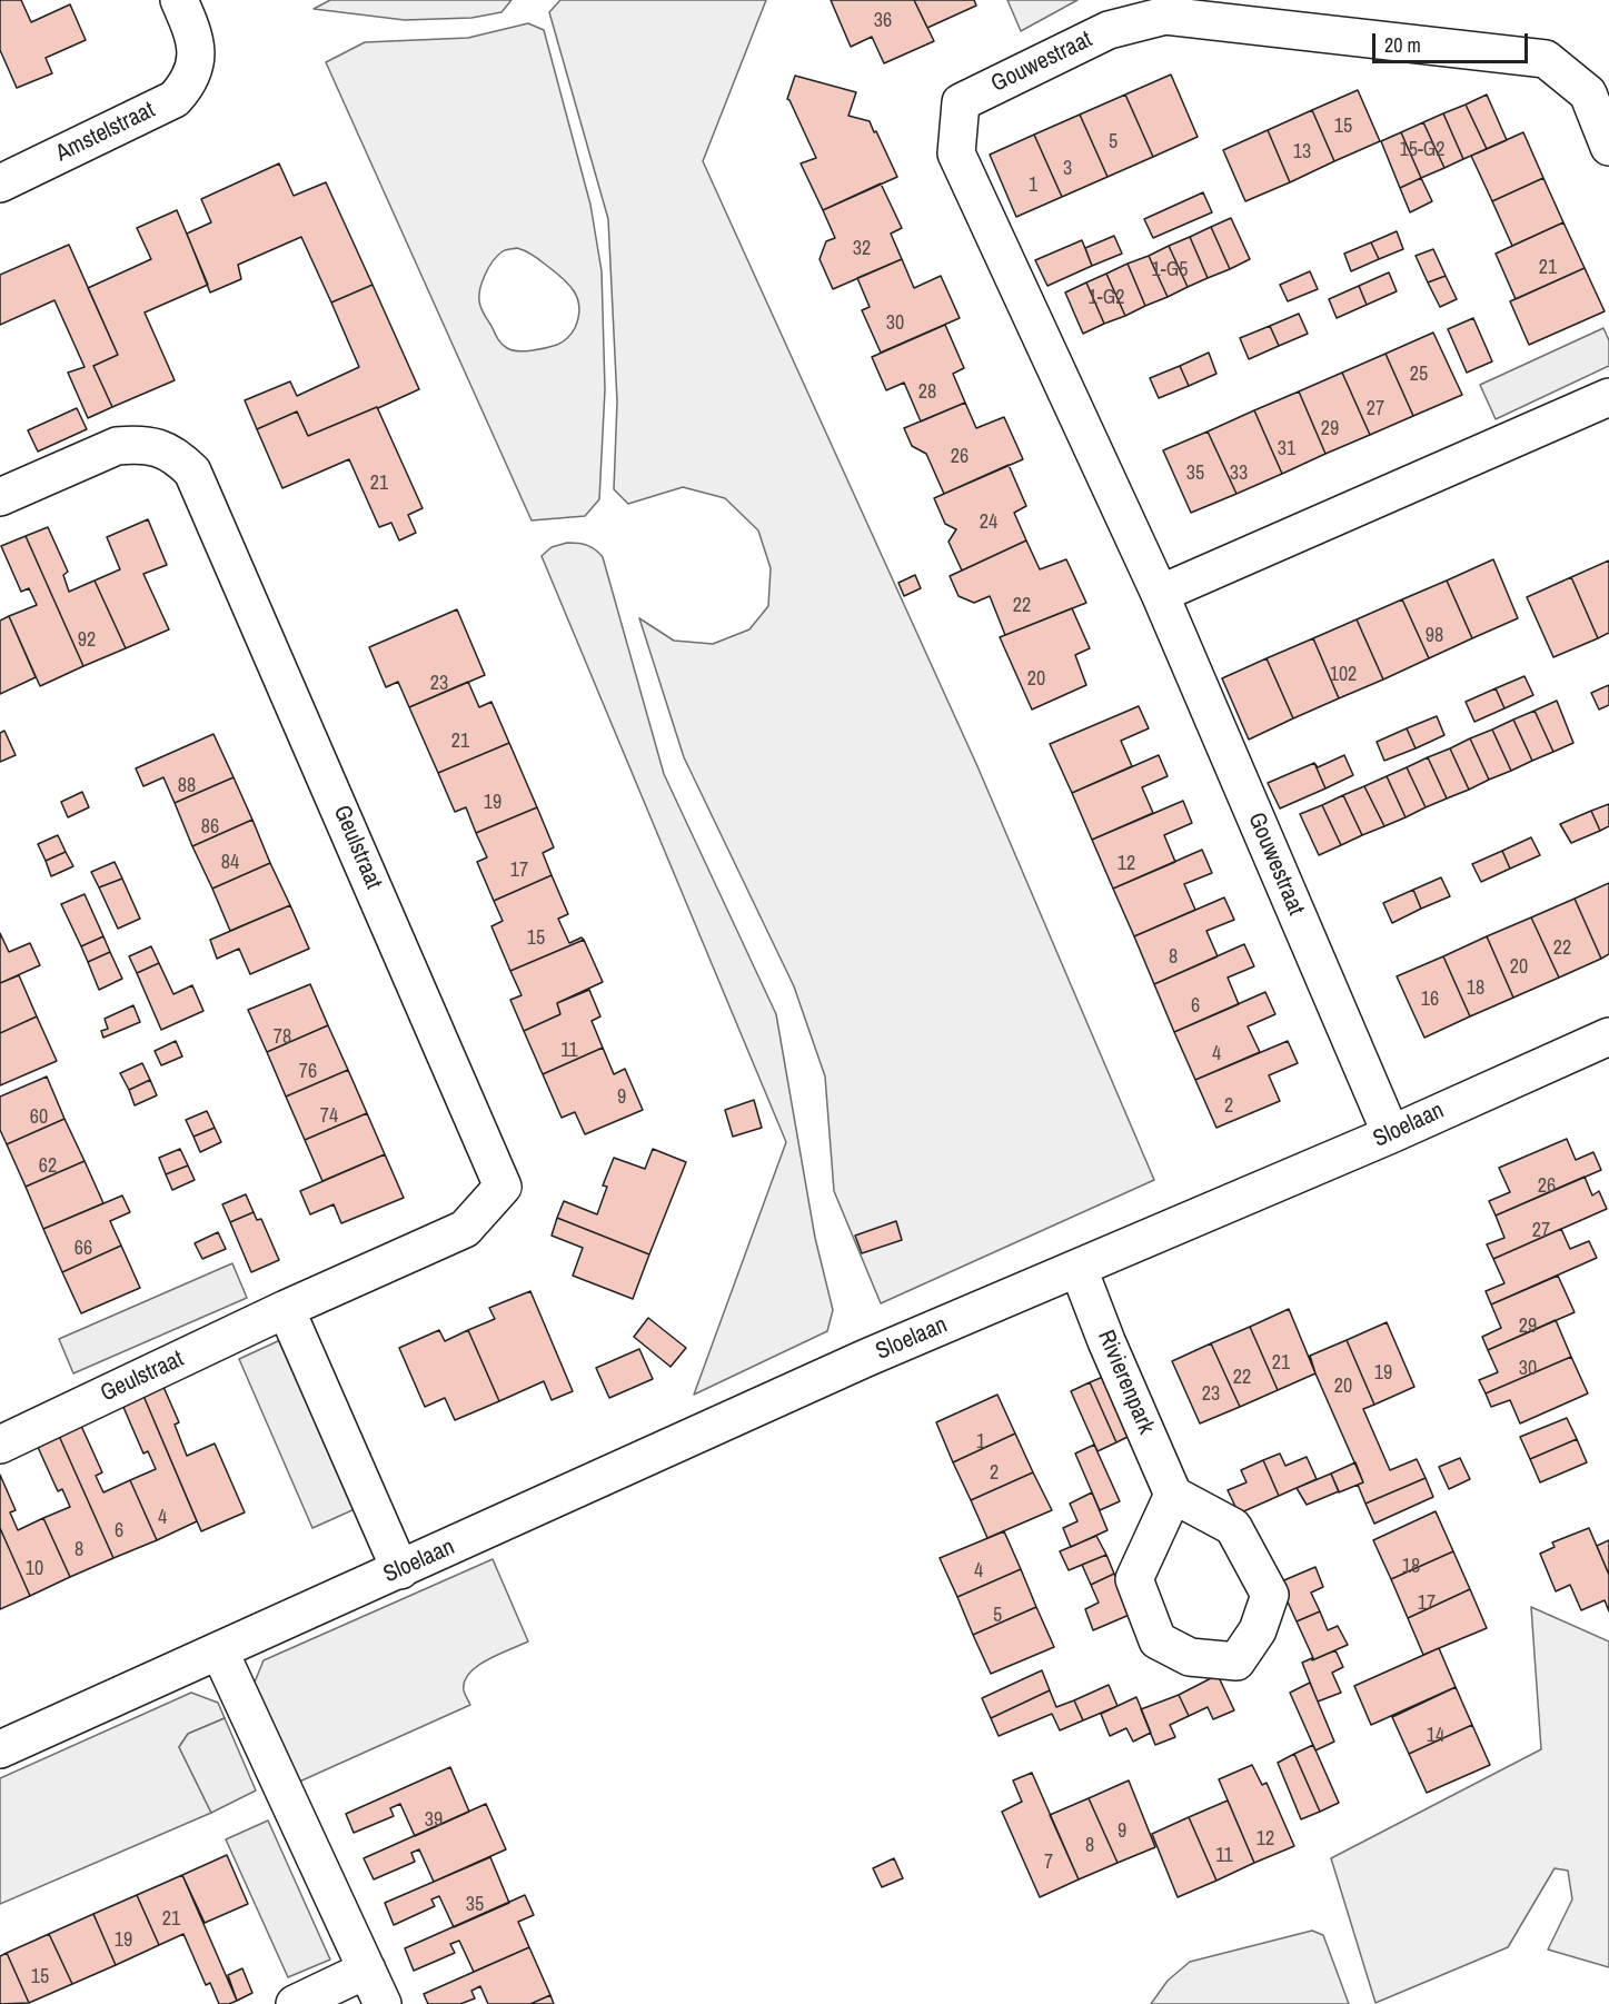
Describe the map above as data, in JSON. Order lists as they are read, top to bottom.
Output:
{
  "streets": {
    "street": [
      "Gouwestraat",
      "Amstelstraat",
      "Geulstraat",
      "Sloelaan",
      "Rivierenpark"
    ]
  },
  "crossings": [
    ["Gouwestraat", "Sloelaan"],
    ["Sloelaan", "Rivierenpark"]
  ],
  "house_numbers": [
    "36",
    "15",
    "5",
    "15-G2",
    "13",
    "3",
    "1",
    "32",
    "21",
    "1-G5",
    "1-G2",
    "30",
    "25",
    "28",
    "27",
    "29",
    "31",
    "26",
    "35",
    "33",
    "21",
    "24",
    "22",
    "98",
    "92",
    "102",
    "20",
    "23",
    "21",
    "88",
    "19",
    "86",
    "84",
    "12",
    "17",
    "15",
    "22",
    "8",
    "20",
    "18",
    "16",
    "6",
    "78",
    "11",
    "4",
    "76",
    "9",
    "2",
    "74",
    "60",
    "62",
    "26",
    "27",
    "66",
    "29",
    "21",
    "30",
    "19",
    "22",
    "20",
    "23",
    "1",
    "2",
    "4",
    "6",
    "8",
    "18",
    "10",
    "4",
    "17",
    "5",
    "14",
    "39",
    "9",
    "12",
    "8",
    "11",
    "7",
    "35",
    "21",
    "19",
    "15"
  ],
  "scale_bar": "20 m"
}
